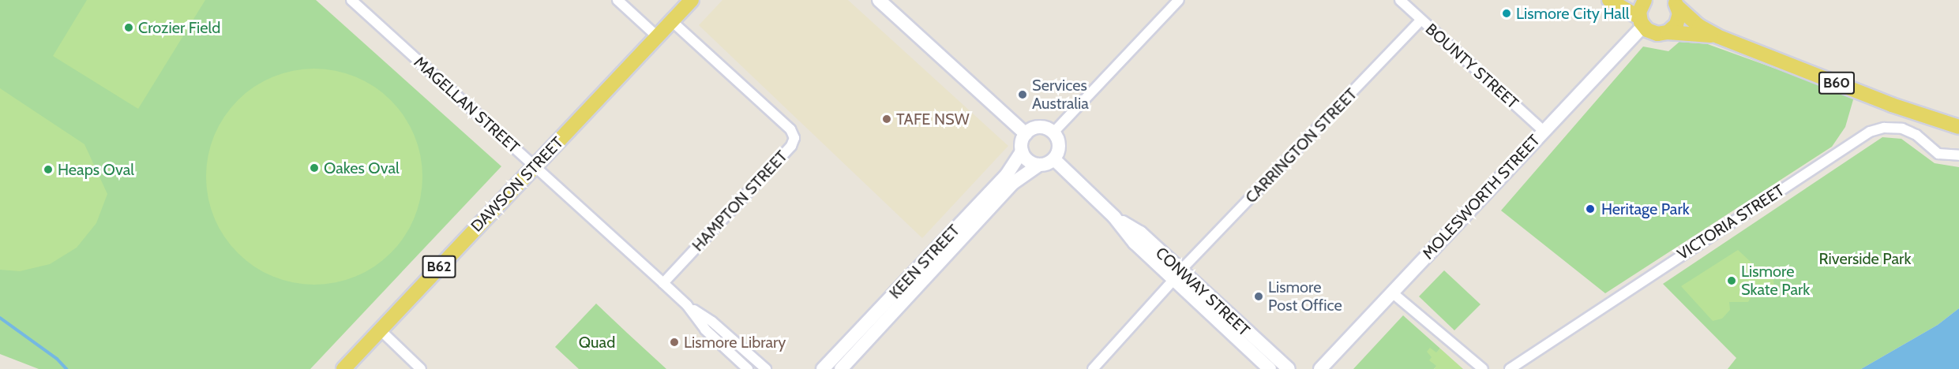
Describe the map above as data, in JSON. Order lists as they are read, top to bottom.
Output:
{
  "streets": {
    "main road": ["B60", "DAWSON STREET", "B62"],
    "street": [
      "BOUNTY STREET",
      "MAGELLAN STREET",
      "CARRINGTON STREET",
      "MOLESWORTH STREET",
      "HAMPTON STREET",
      "VICTORIA STREET",
      "KEEN STREET",
      "CONWAY STREET"
    ]
  },
  "crossings": [
    ["BOUNTY STREET", "CARRINGTON STREET"],
    ["BOUNTY STREET", "MOLESWORTH STREET"],
    ["B60", "MOLESWORTH STREET"],
    ["MAGELLAN STREET", "DAWSON STREET"],
    ["MAGELLAN STREET", "HAMPTON STREET"],
    ["CARRINGTON STREET", "CONWAY STREET"],
    ["DAWSON STREET", "HAMPTON STREET"],
    ["KEEN STREET", "CONWAY STREET"]
  ],
  "parks": ["Riverside Park", "Quad"],
  "places": [
    "Lismore City Hall",
    "Crozier Field",
    "Services Australia",
    "TAFE NSW",
    "Oakes Oval",
    "Heaps Oval",
    "Heritage Park",
    "Lismore Skate Park",
    "Lismore Post Office",
    "Lismore Library"
  ]
}
